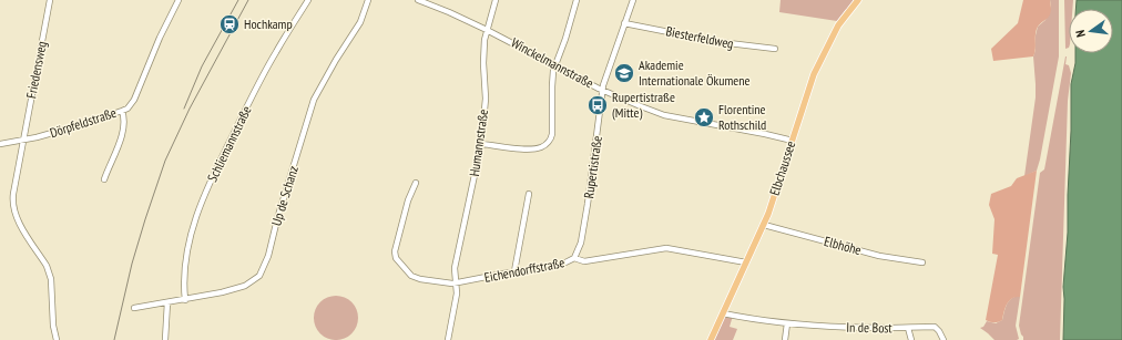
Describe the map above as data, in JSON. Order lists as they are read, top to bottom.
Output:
{
  "streets": {
    "main road": ["Elbchaussee"],
    "street": [
      "Biesterfeldweg",
      "Winckelmannstraße",
      "Friedensweg",
      "Dörpfeldstraße",
      "Humannstraße",
      "Schliemannstraße",
      "Rupertistraße",
      "Up de Schanz",
      "Elbhöhe",
      "Eichendorffstraße",
      "In de Bost"
    ]
  },
  "crossings": [
    ["Biesterfeldweg", "Rupertistraße"],
    ["Winckelmannstraße", "Humannstraße"],
    ["Winckelmannstraße", "Rupertistraße"],
    ["Winckelmannstraße", "Elbchaussee"],
    ["Friedensweg", "Dörpfeldstraße"],
    ["Humannstraße", "Eichendorffstraße"],
    ["Schliemannstraße", "Up de Schanz"],
    ["Rupertistraße", "Eichendorffstraße"],
    ["Elbchaussee", "Elbhöhe"],
    ["Elbchaussee", "Eichendorffstraße"],
    ["Elbchaussee", "In de Bost"]
  ],
  "places": {
    "station": ["Hochkamp"],
    "school or university": ["Akademie Internationale Ökumene"],
    "bus stop": ["Rupertistraße (Mitte)"],
    "place": ["Florentine Rothschild"]
  },
  "north": "left"
}
